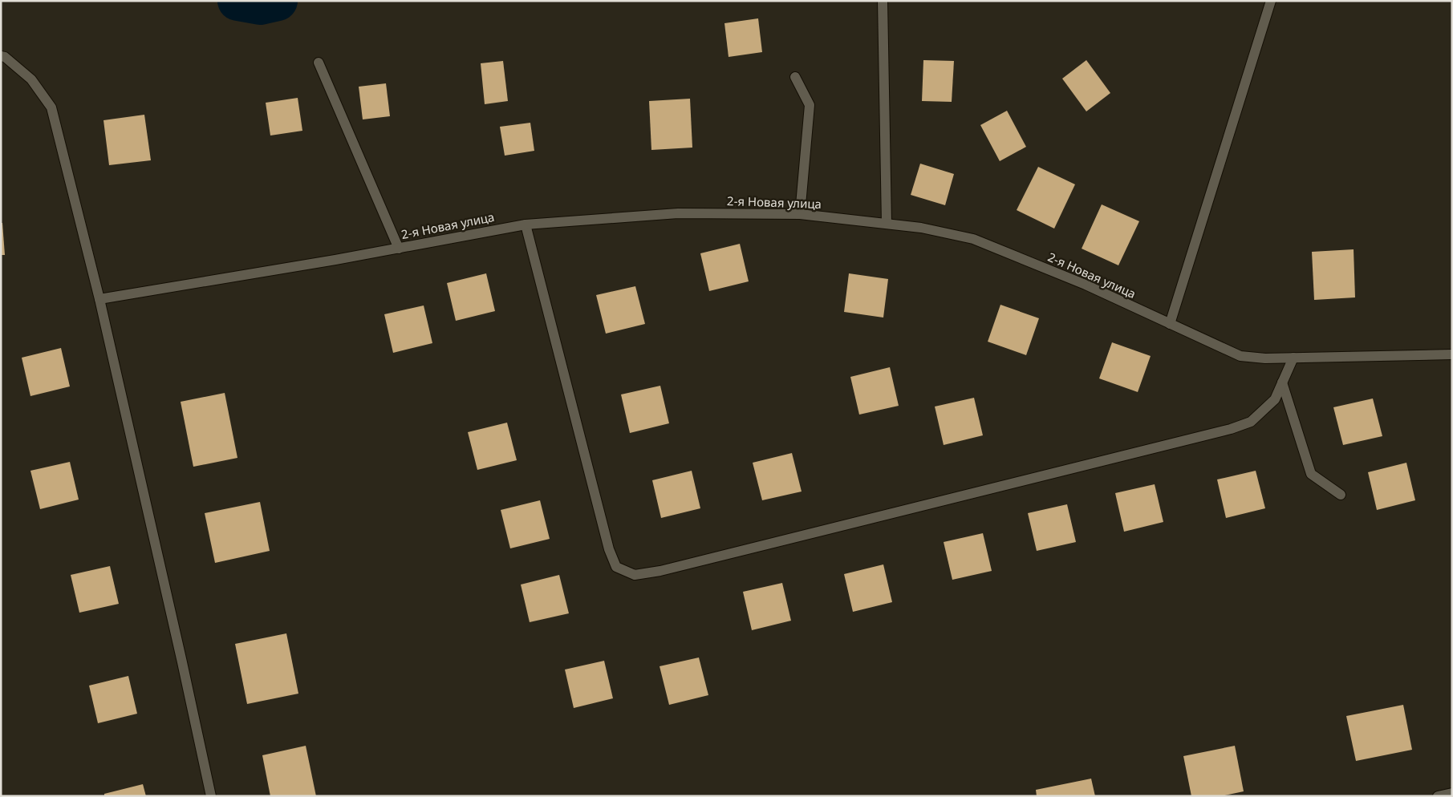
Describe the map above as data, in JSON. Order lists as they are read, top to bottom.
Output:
{
  "streets": {
    "street": ["2-я Новая улица"]
  }
}
